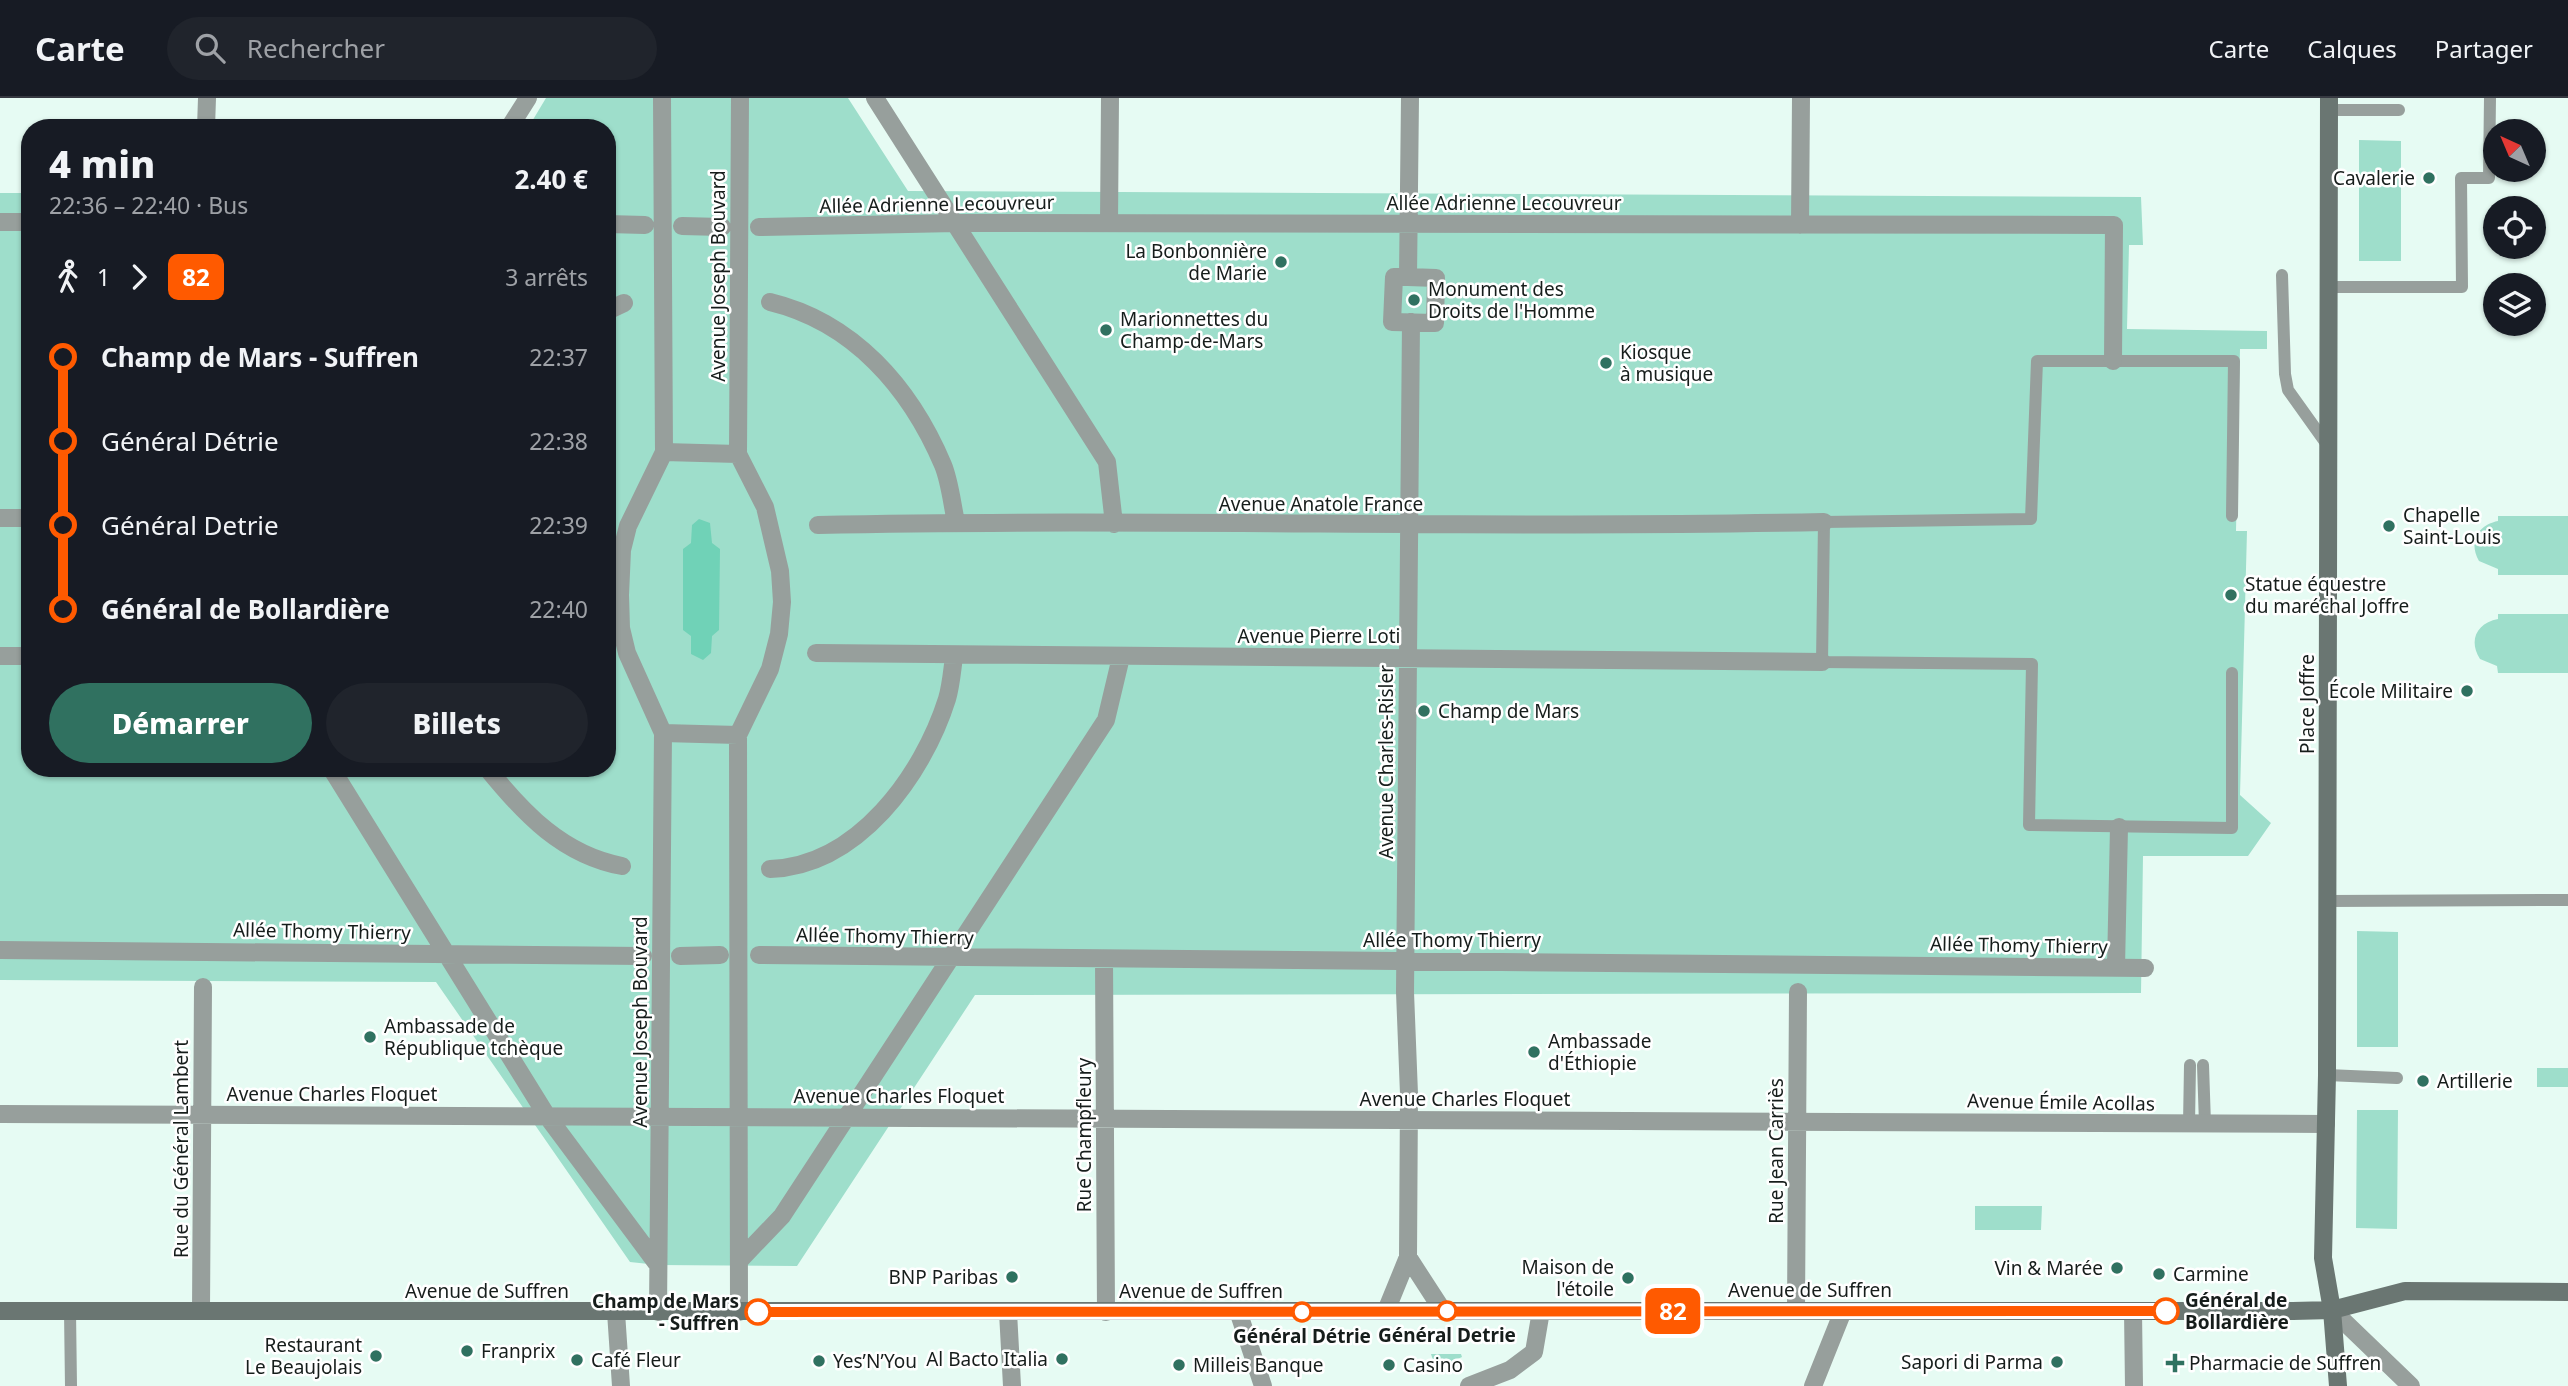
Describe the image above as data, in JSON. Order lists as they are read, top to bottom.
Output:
{
  "streets": {
    "main road": ["Place Joffre", "Avenue de Suffren"],
    "street": [
      "Allée Adrienne Lecouvreur",
      "Avenue Joseph Bouvard",
      "Avenue Anatole France",
      "Avenue Pierre Loti",
      "Avenue Charles-Risler",
      "Allée Thomy Thierry",
      "Avenue Charles Floquet",
      "Avenue Émile Acollas",
      "Rue Champfleury",
      "Rue du Général Lambert",
      "Rue Jean Carriès"
    ]
  },
  "crossings": [
    ["Avenue Joseph Bouvard", "Avenue Charles Floquet"],
    ["Avenue Joseph Bouvard", "Avenue de Suffren"],
    ["Avenue Anatole France", "Avenue Charles-Risler"],
    ["Avenue Pierre Loti", "Avenue Charles-Risler"],
    ["Place Joffre", "Avenue Émile Acollas"],
    ["Place Joffre", "Avenue de Suffren"],
    ["Avenue Charles-Risler", "Allée Thomy Thierry"],
    ["Avenue Charles-Risler", "Avenue Charles Floquet"],
    ["Allée Thomy Thierry", "Rue Champfleury"],
    ["Avenue Charles Floquet", "Avenue Émile Acollas"],
    ["Avenue Charles Floquet", "Rue Champfleury"],
    ["Avenue Charles Floquet", "Rue du Général Lambert"],
    ["Avenue Charles Floquet", "Rue Jean Carriès"],
    ["Avenue Émile Acollas", "Rue Jean Carriès"],
    ["Rue Champfleury", "Avenue de Suffren"],
    ["Rue du Général Lambert", "Avenue de Suffren"],
    ["Rue Jean Carriès", "Avenue de Suffren"]
  ],
  "places": {
    "other": [
      "Cavalerie",
      "La Bonbonnière de Marie",
      "Monument des Droits de l'Homme",
      "Marionnettes du Champ-de-Mars",
      "Kiosque à musique",
      "Chapelle Saint-Louis",
      "Statue équestre du maréchal Joffre",
      "École Militaire",
      "Champ de Mars",
      "Ambassade de République tchèque",
      "Ambassade d'Éthiopie",
      "Artillerie",
      "Vin & Marée",
      "Carmine",
      "BNP Paribas",
      "Maison de l'étoile",
      "Général Detrie",
      "Général de Bollardière",
      "Champ de Mars - Suffren",
      "Général Détrie",
      "Franprix",
      "Restaurant Le Beaujolais",
      "Al Bacto Italia",
      "Café Fleur",
      "Yes’N’You",
      "Sapori di Parma",
      "Milleis Banque",
      "Casino"
    ],
    "health": ["Pharmacie de Suffren"]
  },
  "lines": ["bus line 82"],
  "north": "top left",
  "page": {
    "header": "Carte",
    "search": "Rechercher",
    "nav": ["Carte", "Calques", "Partager"],
    "on_map": "82",
    "heading": ["4 min", "22:36 – 22:40 · Bus", "2.40 €"],
    "legs": ["1", "82", "3 arrêts"],
    "list": [
      {
        "name": "Champ de Mars - Suffren",
        "value": "22:37"
      },
      {
        "name": "Général Détrie",
        "value": "22:38"
      },
      {
        "name": "Général Detrie",
        "value": "22:39"
      },
      {
        "name": "Général de Bollardière",
        "value": "22:40"
      }
    ],
    "buttons": ["Démarrer", "Billets"]
  }
}
